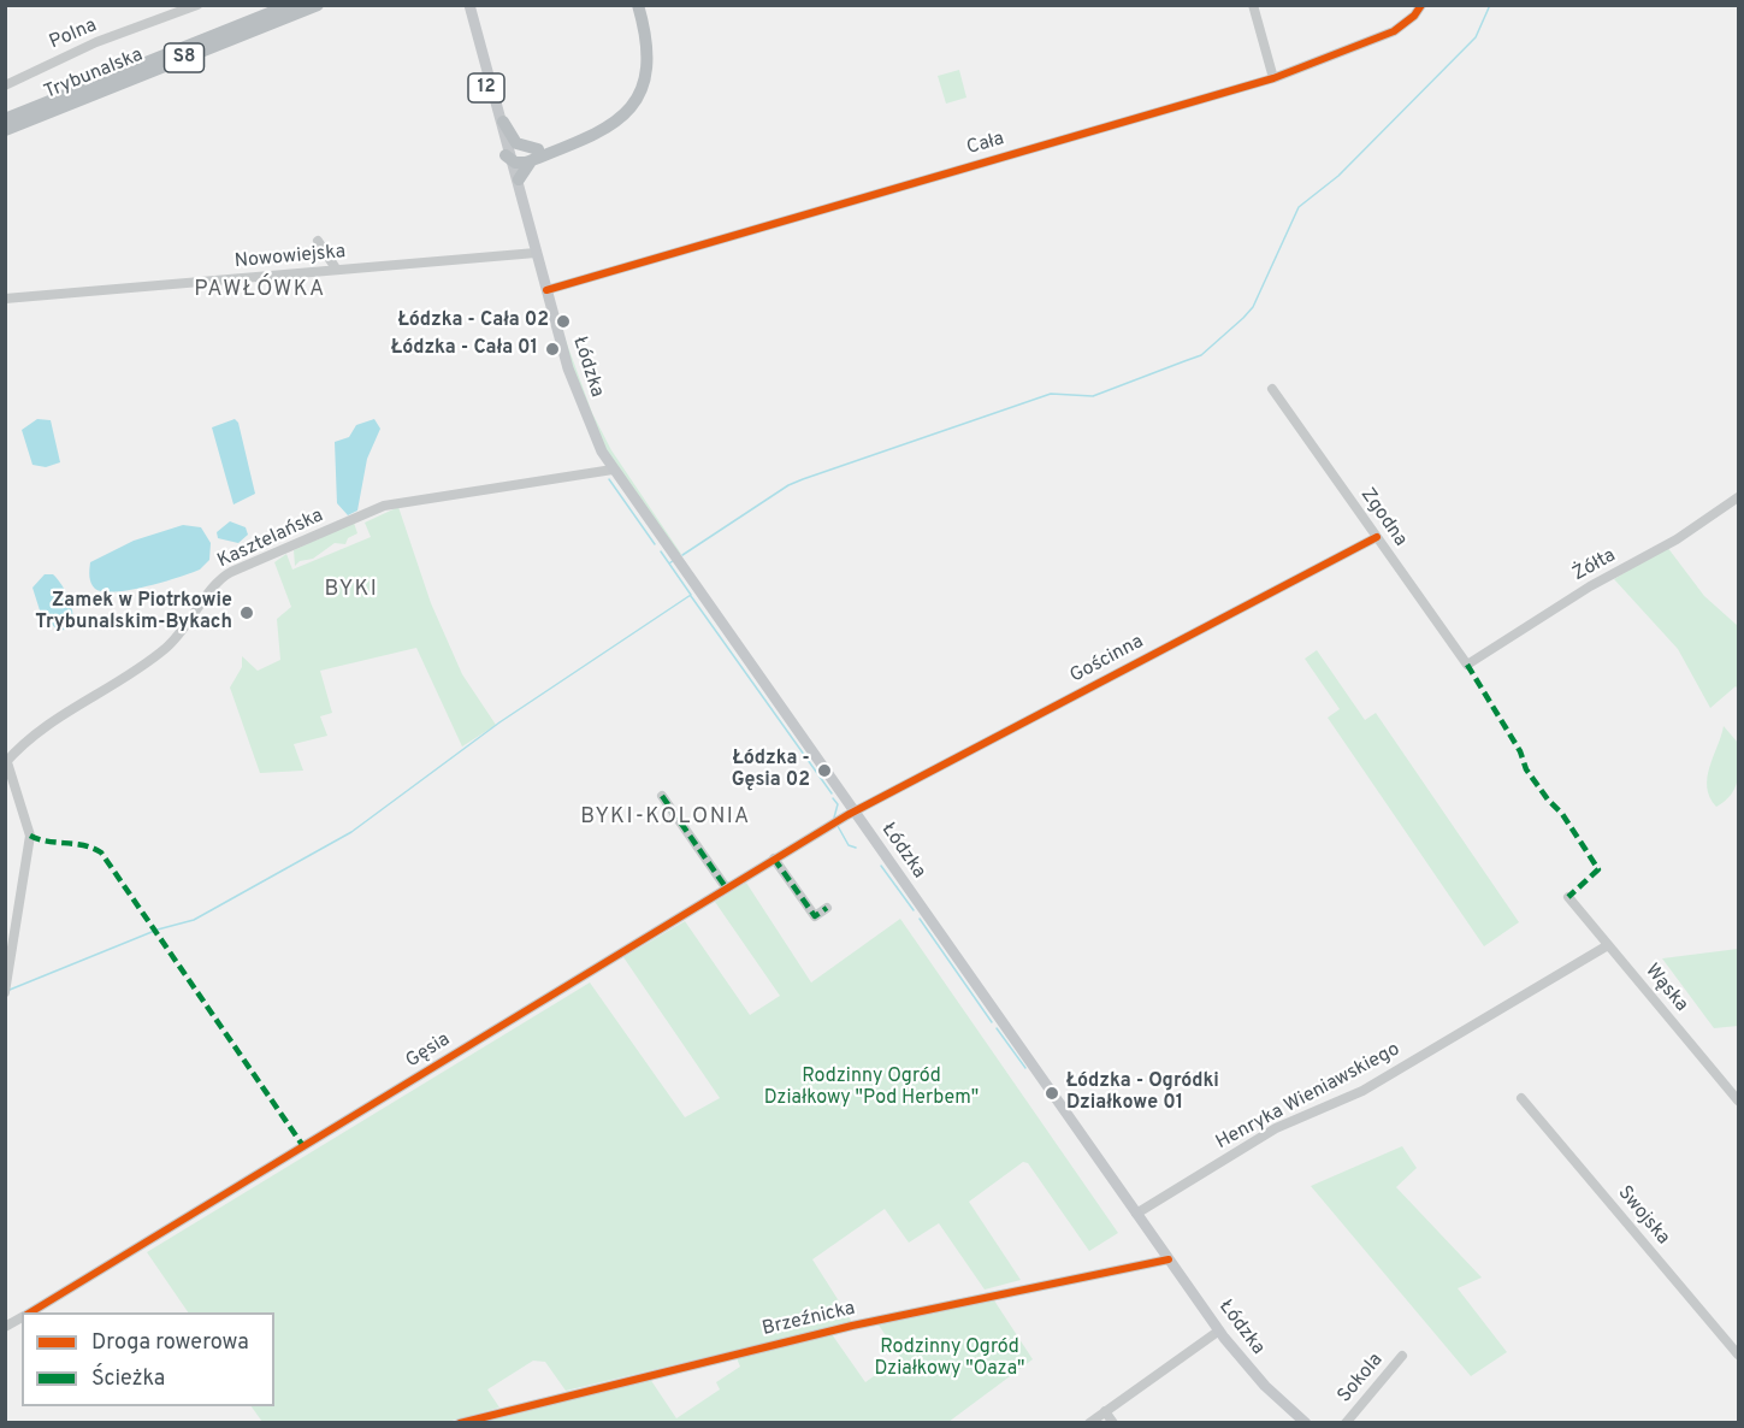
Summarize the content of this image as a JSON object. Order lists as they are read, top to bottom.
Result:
{
  "streets": {
    "highway": ["S8", "Trybunalska", "12"],
    "main road": ["Łódzka"],
    "street": [
      "Polna",
      "Cała",
      "Nowowiejska",
      "Zgodna",
      "Kasztelańska",
      "Żółta",
      "Gościnna",
      "Wąska",
      "Gęsia",
      "Henryka Wieniawskiego",
      "Swojska",
      "Brzeźnicka",
      "Sokola"
    ]
  },
  "crossings": [
    ["12", "Łódzka"],
    ["Cała", "Łódzka"],
    ["Nowowiejska", "Łódzka"],
    ["Łódzka", "Kasztelańska"],
    ["Łódzka", "Gościnna"],
    ["Łódzka", "Gęsia"],
    ["Łódzka", "Henryka Wieniawskiego"],
    ["Łódzka", "Brzeźnicka"],
    ["Zgodna", "Żółta"],
    ["Zgodna", "Gościnna"],
    ["Gościnna", "Gęsia"],
    ["Wąska", "Henryka Wieniawskiego"]
  ],
  "districts": ["PAWŁÓWKA", "BYKI", "BYKI-KOLONIA"],
  "parks": ["Rodzinny Ogród Działkowy \"Pod Herbem\"", "Rodzinny Ogród Działkowy \"Oaza\""],
  "places": [
    "Łódzka - Cała 02",
    "Łódzka - Cała 01",
    "Zamek w Piotrkowie Trybunalskim-Bykach",
    "Łódzka - Gęsia 02",
    "Łódzka - Ogródki Działkowe 01"
  ],
  "legend": ["Droga rowerowa", "Ścieżka"]
}
